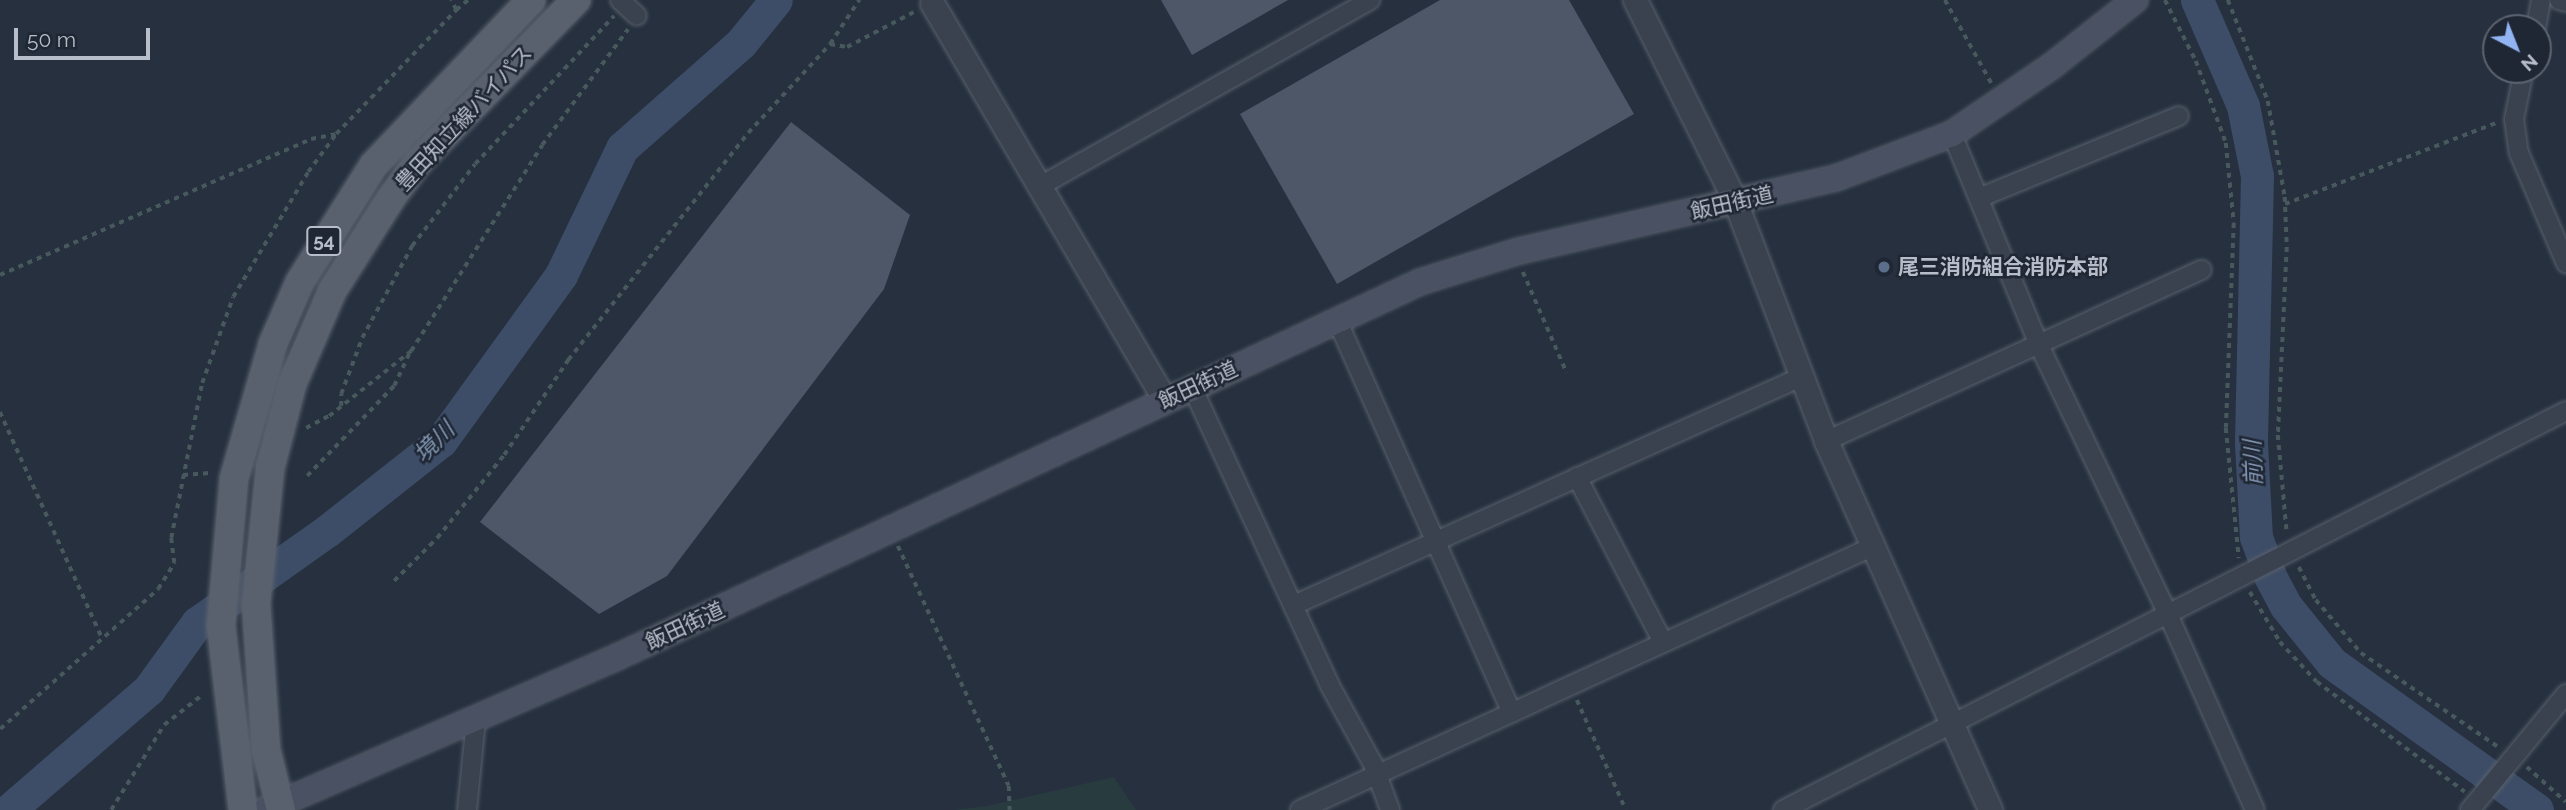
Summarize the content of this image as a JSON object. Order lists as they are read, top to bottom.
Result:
{
  "streets": {
    "main road": ["豊田知立線バイパス", "飯田街道", "54"]
  },
  "crossings": [
    ["豊田知立線バイパス", "飯田街道"]
  ],
  "water": ["境川", "前川"],
  "places": ["尾三消防組合消防本部"],
  "scale_bar": "50 m",
  "north": "bottom right"
}
